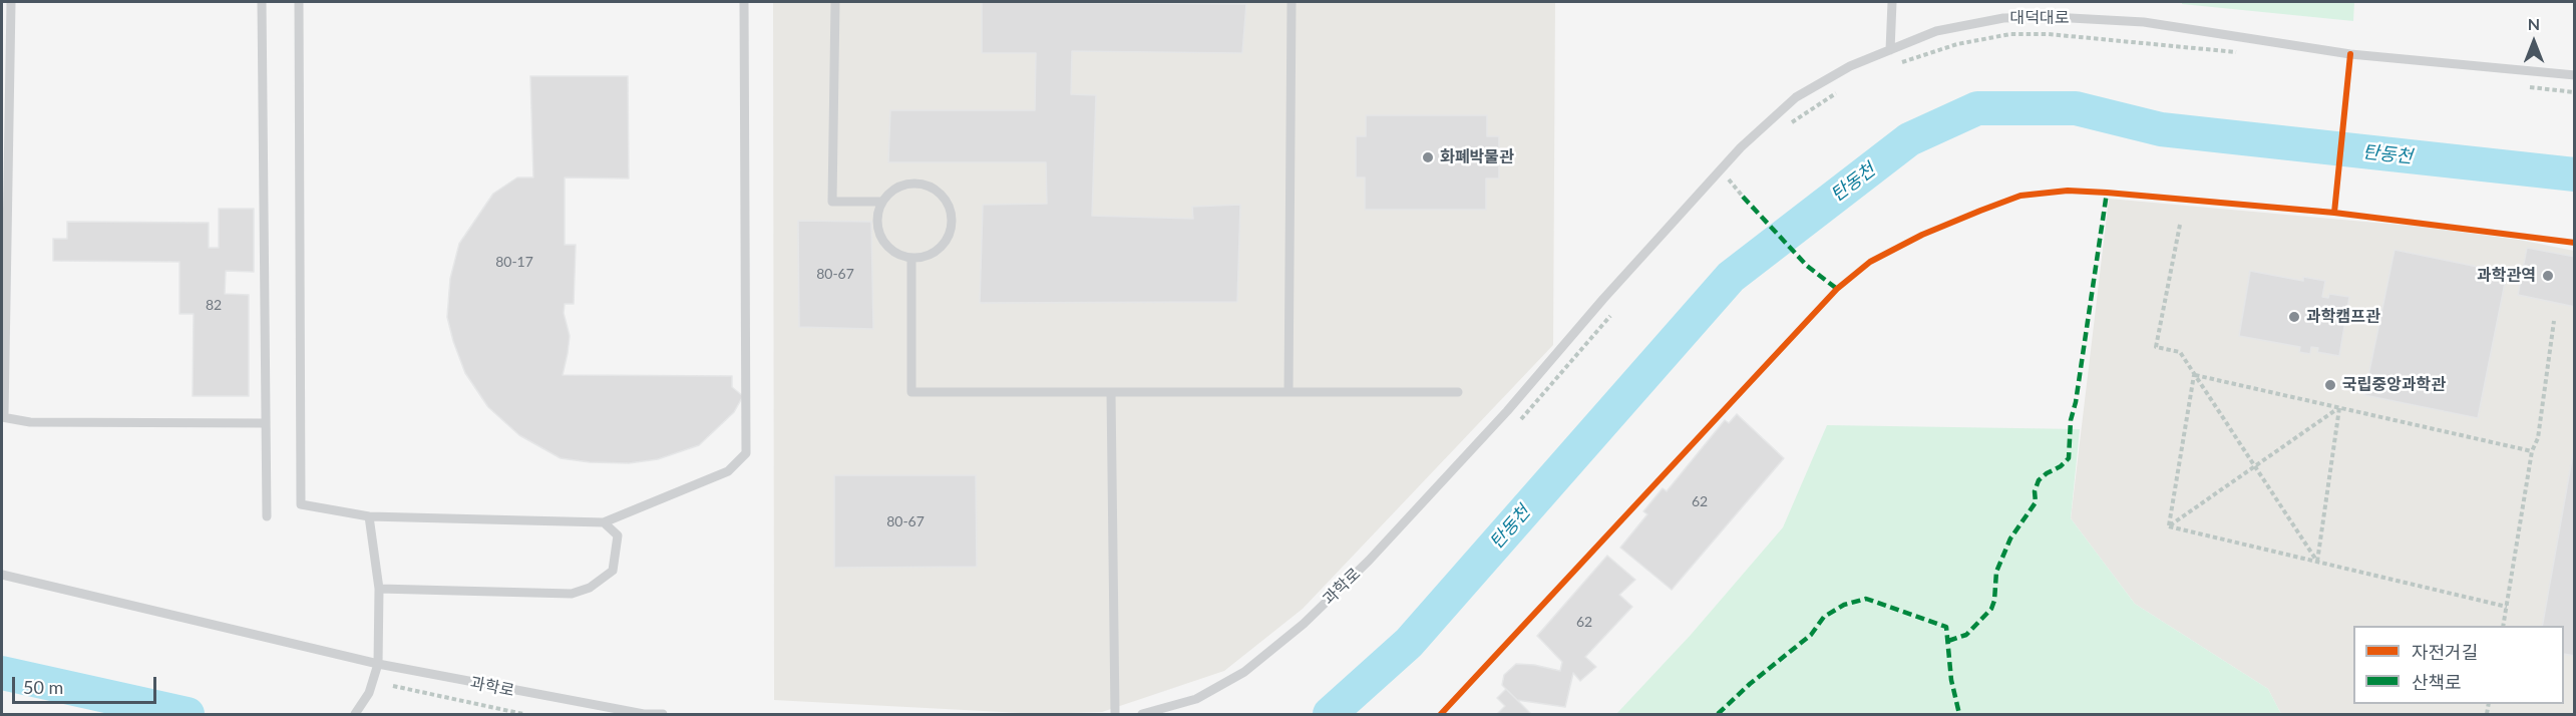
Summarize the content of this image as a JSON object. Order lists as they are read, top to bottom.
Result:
{
  "streets": {
    "lane": ["대덕대로", "과학로"]
  },
  "crossings": [
    ["대덕대로", "과학로"]
  ],
  "water": ["탄동천"],
  "places": [
    "화폐박물관",
    "과학관역",
    "과학캠프관",
    "국립중앙과학관"
  ],
  "house_numbers": [
    "80-17",
    "80-67",
    "82",
    "62",
    "80-67",
    "62"
  ],
  "legend": ["자전거길", "산책로"],
  "scale_bar": "50 m",
  "north": "top"
}
